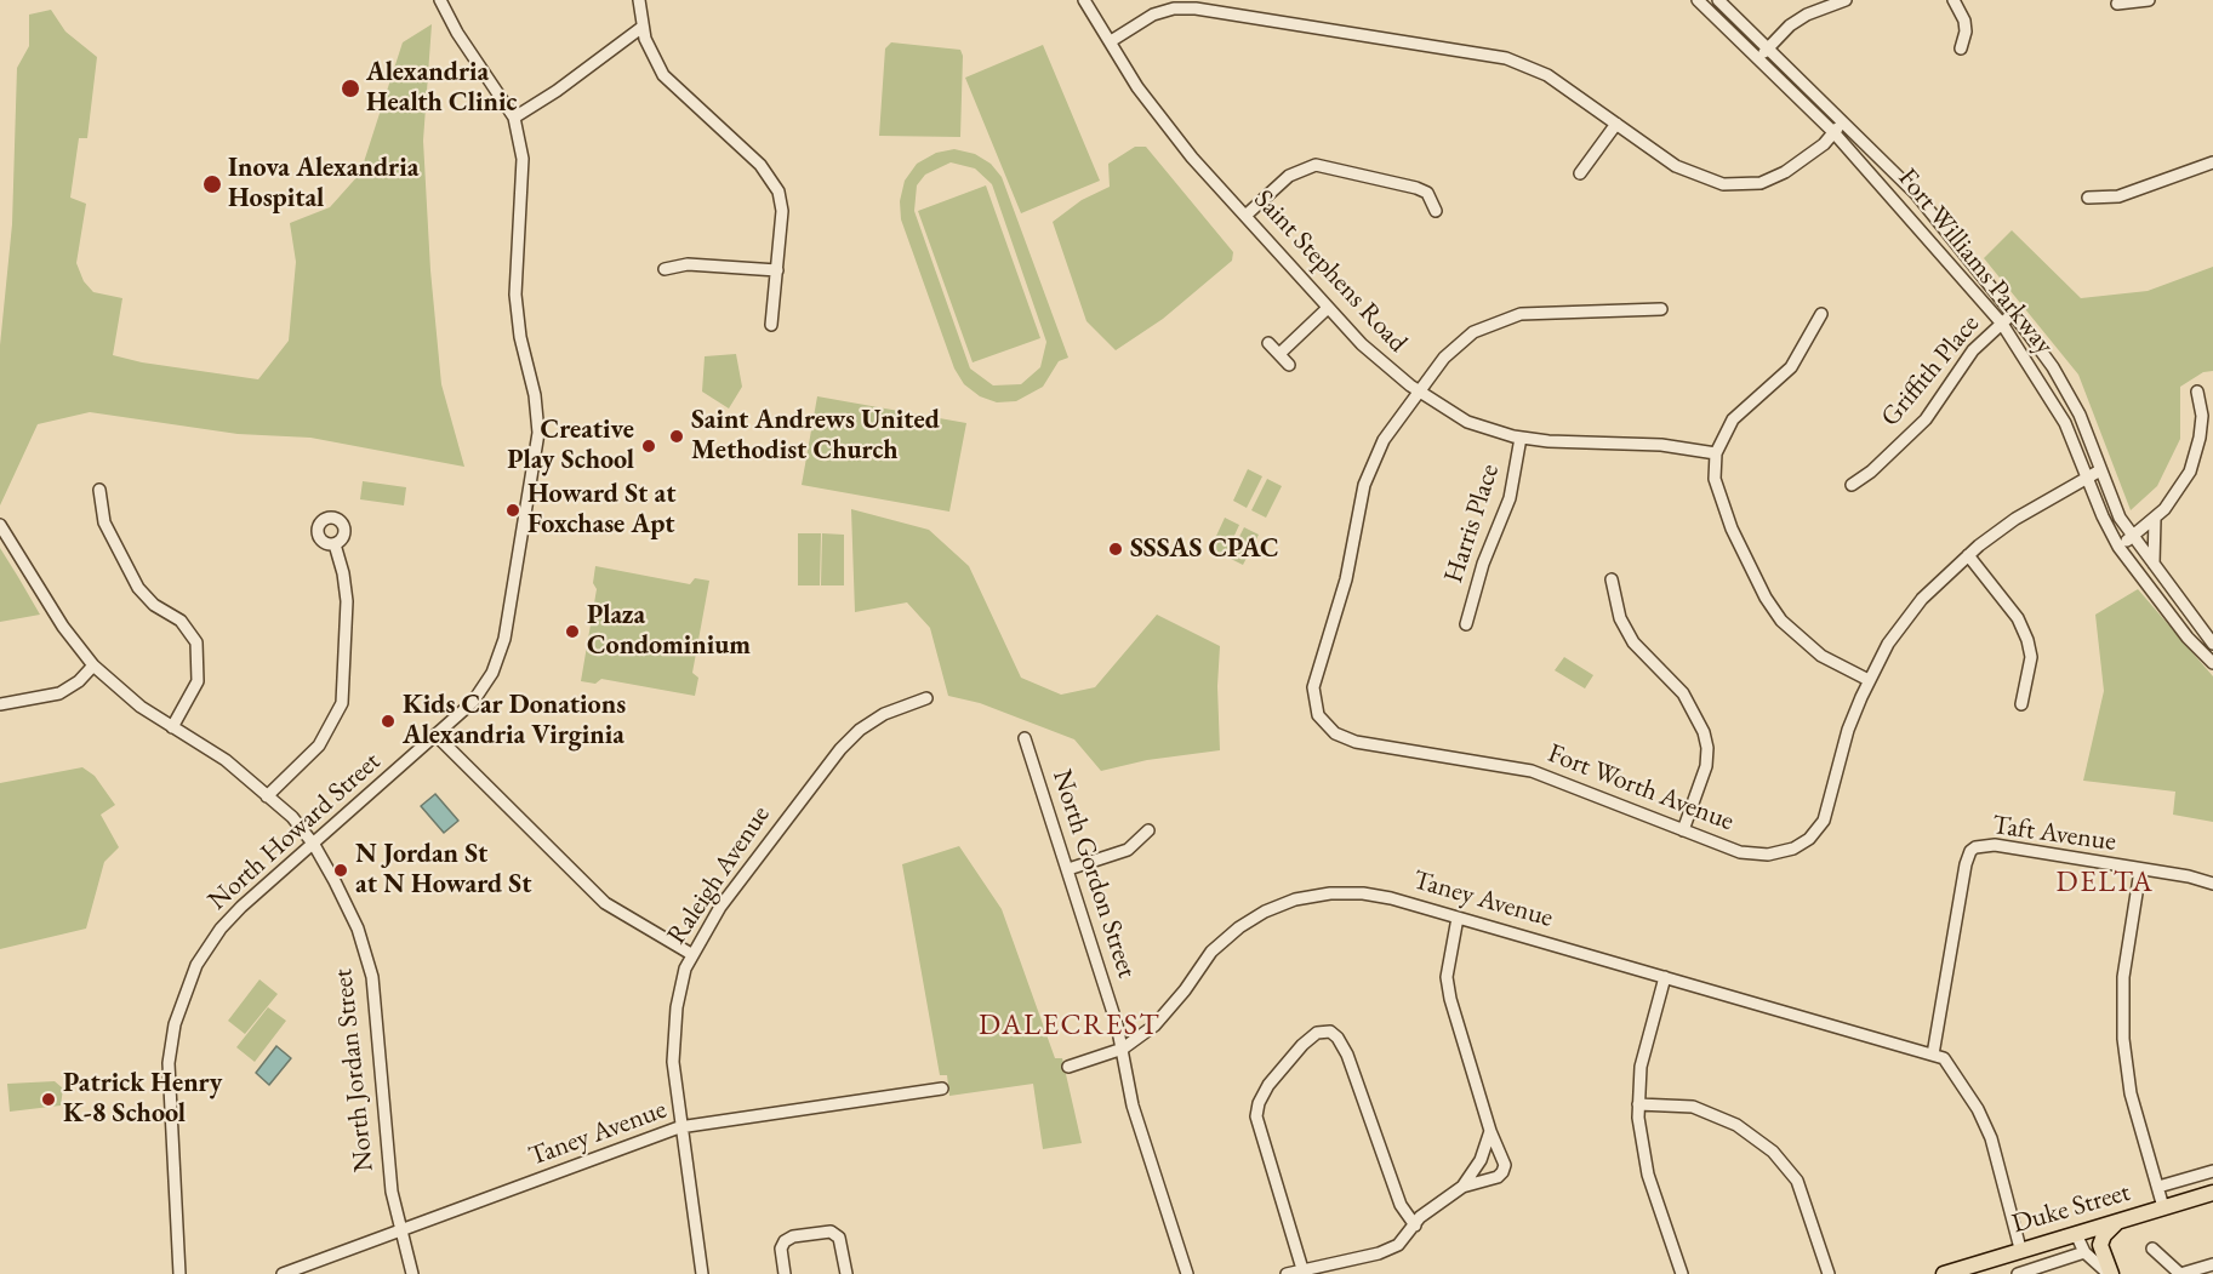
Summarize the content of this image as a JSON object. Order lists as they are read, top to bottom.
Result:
{
  "streets": {
    "main road": ["Duke Street"],
    "street": [
      "Fort Williams Parkway",
      "Saint Stephens Road",
      "Griffith Place",
      "Harris Place",
      "Fort Worth Avenue",
      "North Howard Street",
      "Taft Avenue",
      "North Gordon Street",
      "Raleigh Avenue",
      "Taney Avenue",
      "North Jordan Street"
    ]
  },
  "crossings": [
    ["Fort Williams Parkway", "Griffith Place"],
    ["Fort Williams Parkway", "Fort Worth Avenue"],
    ["Saint Stephens Road", "Harris Place"],
    ["Saint Stephens Road", "Fort Worth Avenue"],
    ["North Howard Street", "North Jordan Street"],
    ["Taft Avenue", "Taney Avenue"],
    ["North Gordon Street", "Taney Avenue"],
    ["Raleigh Avenue", "Taney Avenue"],
    ["Taney Avenue", "North Jordan Street"]
  ],
  "districts": ["DELTA", "DALECREST"],
  "places": [
    "Alexandria Health Clinic",
    "Inova Alexandria Hospital",
    "Saint Andrews United Methodist Church",
    "Creative Play School",
    "Howard St at Foxchase Apt",
    "SSSAS CPAC",
    "Plaza Condominium",
    "Kids Car Donations Alexandria Virginia",
    "N Jordan St at N Howard St",
    "Patrick Henry K-8 School"
  ]
}
